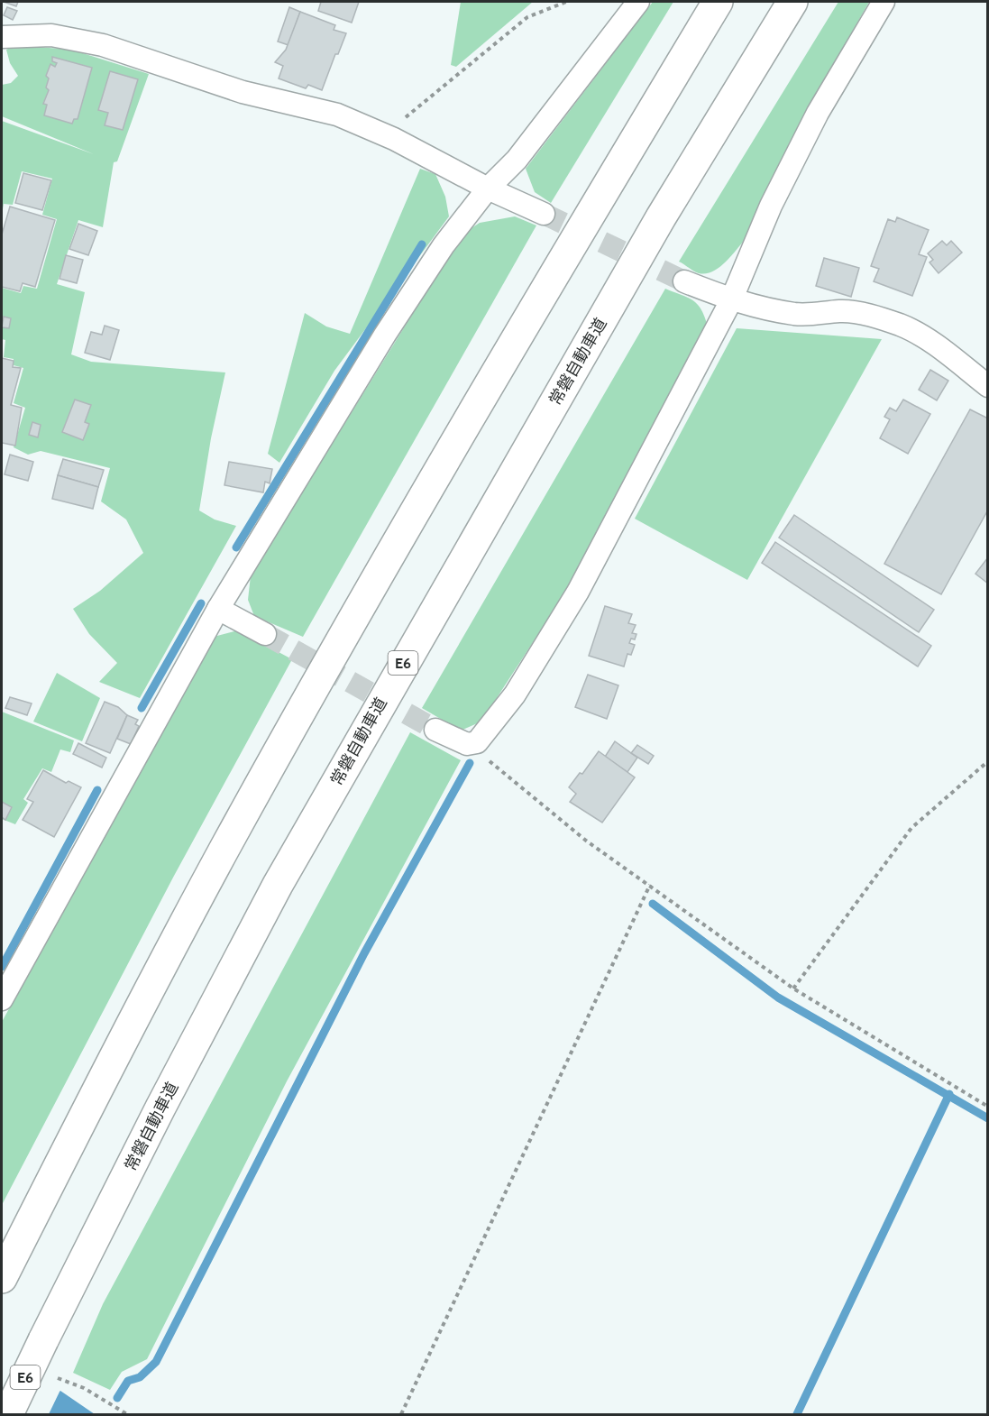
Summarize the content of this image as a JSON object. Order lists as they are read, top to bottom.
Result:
{
  "streets": {
    "highway": ["常磐自動車道", "E6"]
  }
}
